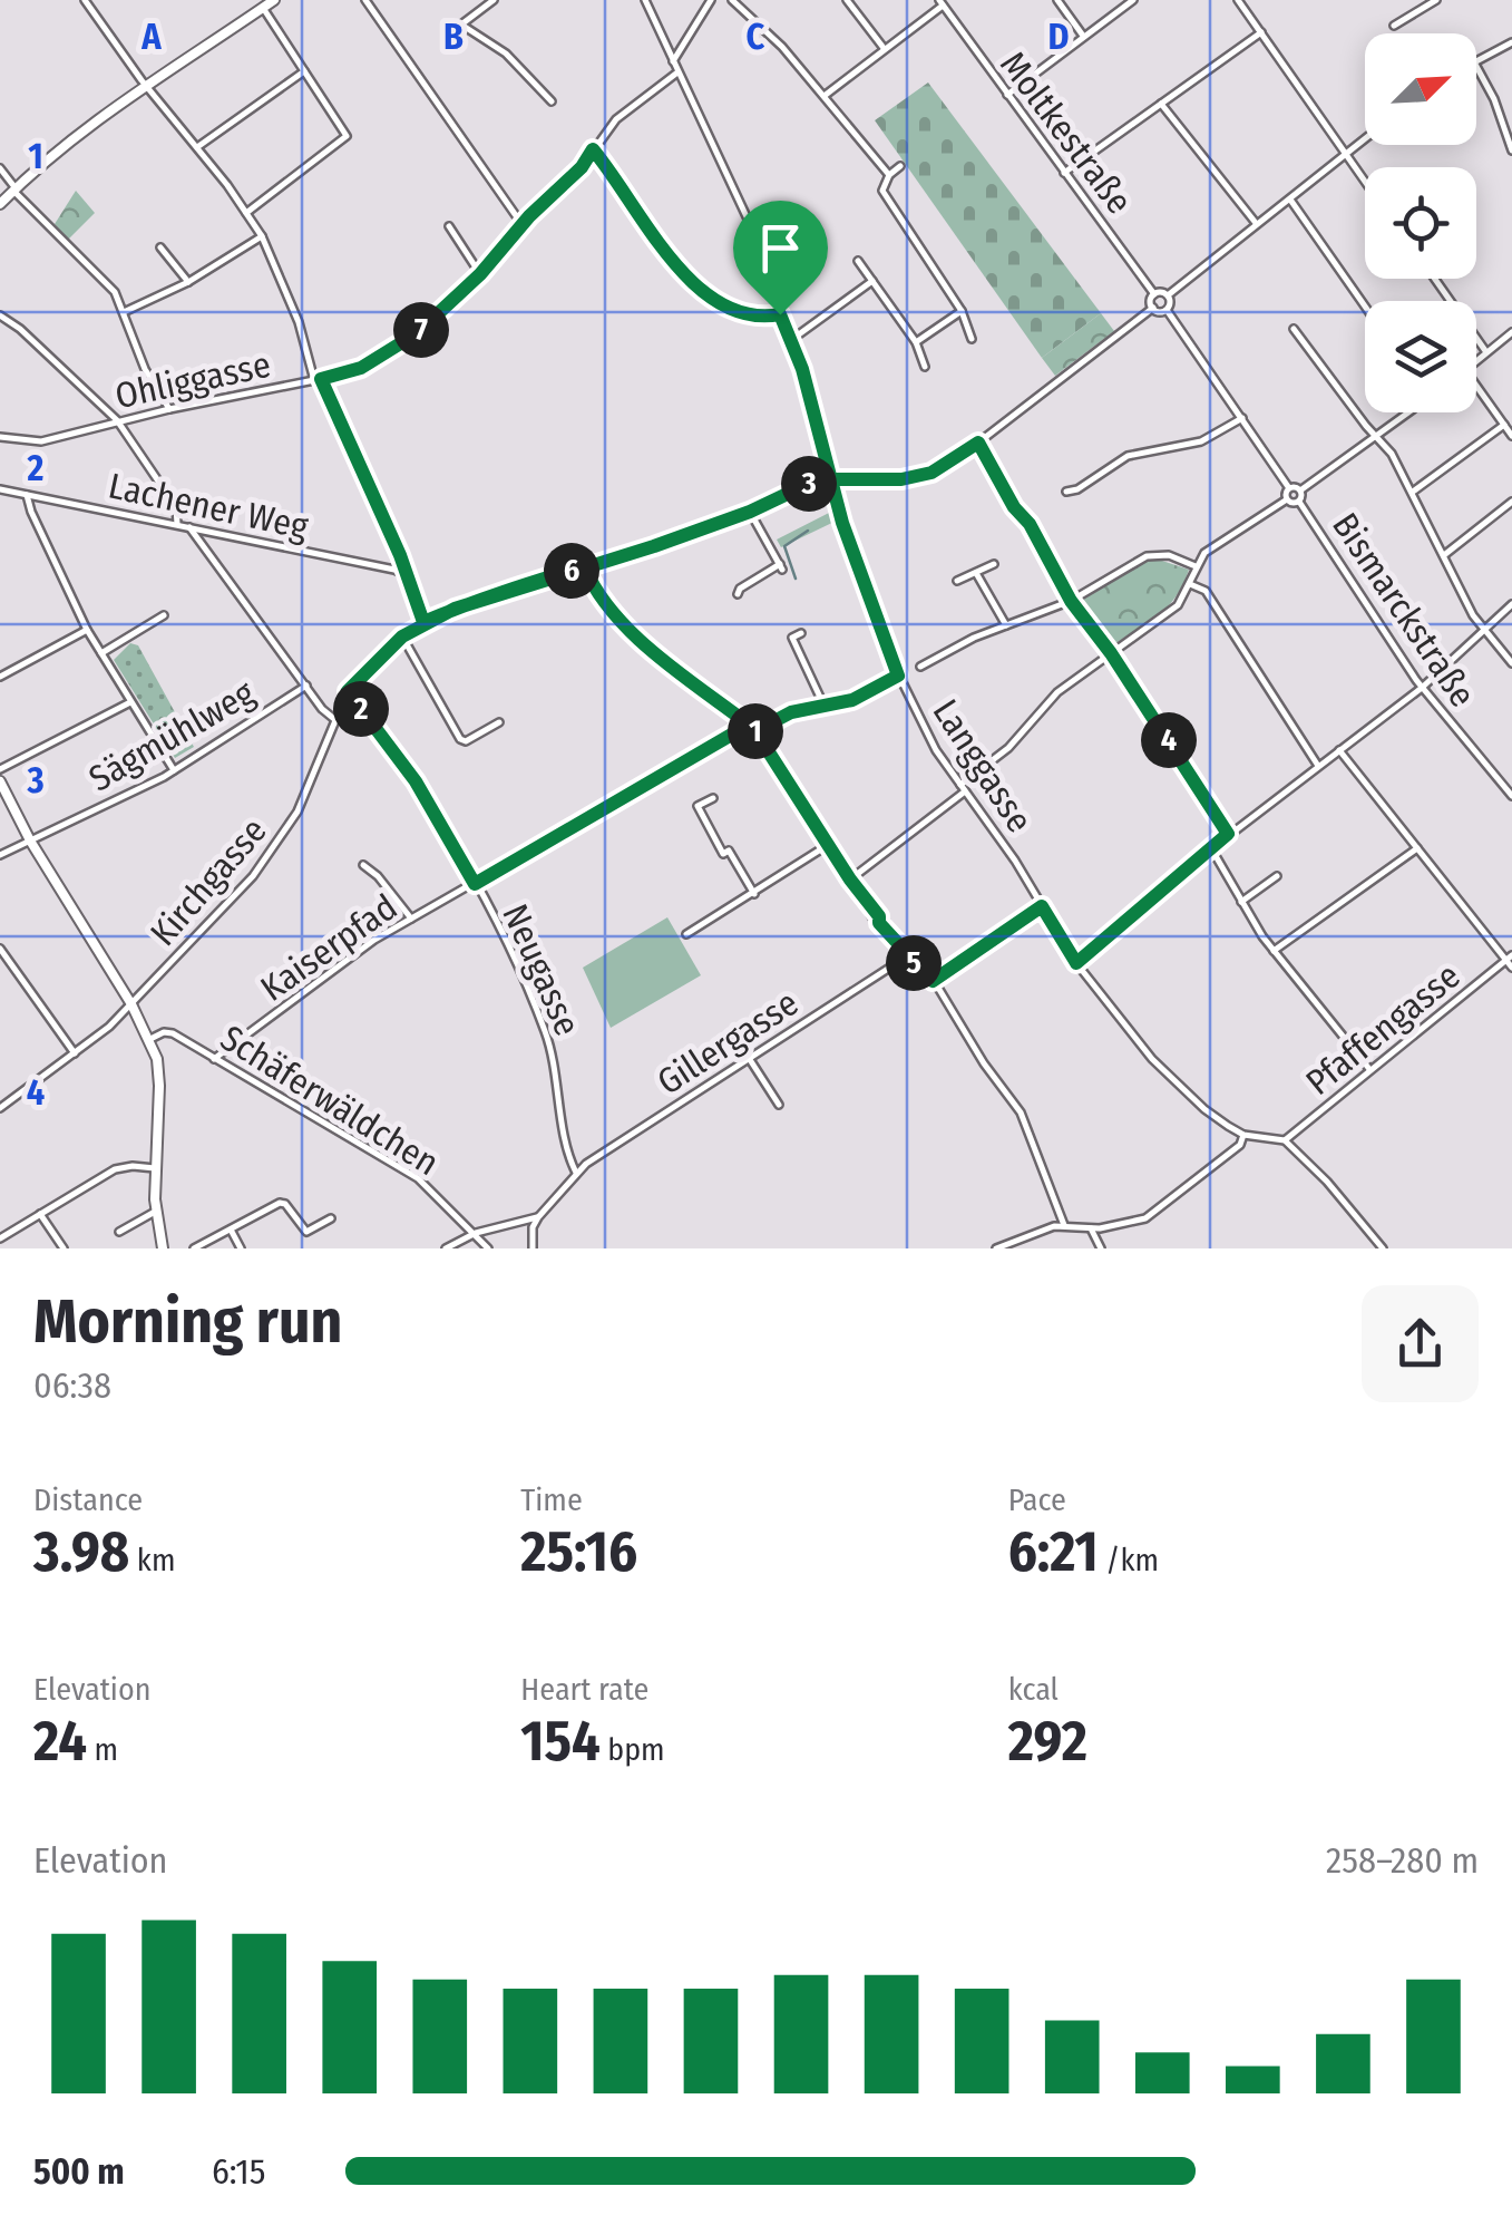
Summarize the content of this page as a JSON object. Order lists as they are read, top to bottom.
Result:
{
  "streets": {
    "street": [
      "Moltkestraße",
      "Ohliggasse",
      "Lachener Weg",
      "Bismarckstraße",
      "Sägmühlweg",
      "Langgasse",
      "Kirchgasse",
      "Kaiserpfad",
      "Neugasse",
      "Pfaffengasse",
      "Gillergasse",
      "Schäferwäldchen"
    ]
  },
  "crossings": [
    ["Ohliggasse", "Langgasse"],
    ["Langgasse", "Kirchgasse"],
    ["Langgasse", "Pfaffengasse"],
    ["Kirchgasse", "Neugasse"],
    ["Kaiserpfad", "Neugasse"],
    ["Kaiserpfad", "Schäferwäldchen"],
    ["Neugasse", "Gillergasse"]
  ],
  "north": "top right",
  "page": {
    "pins": [
      "7",
      "3",
      "6",
      "2",
      "1",
      "4",
      "5"
    ],
    "heading": ["Morning run", "06:38"],
    "stats": [
      ["Distance", "3.98 km"],
      ["Time", "25:16"],
      ["Pace", "6:21 /km"],
      ["Elevation", "24 m"],
      ["Heart rate", "154 bpm"],
      ["kcal", "292"]
    ],
    "chart": ["Elevation", "258–280 m"],
    "list": [
      {
        "name": "500 m",
        "note": "6:15"
      }
    ]
  },
  "grid": {
    "columns": [
      "A",
      "B",
      "C",
      "D"
    ],
    "rows": [
      "1",
      "2",
      "3",
      "4"
    ]
  }
}
